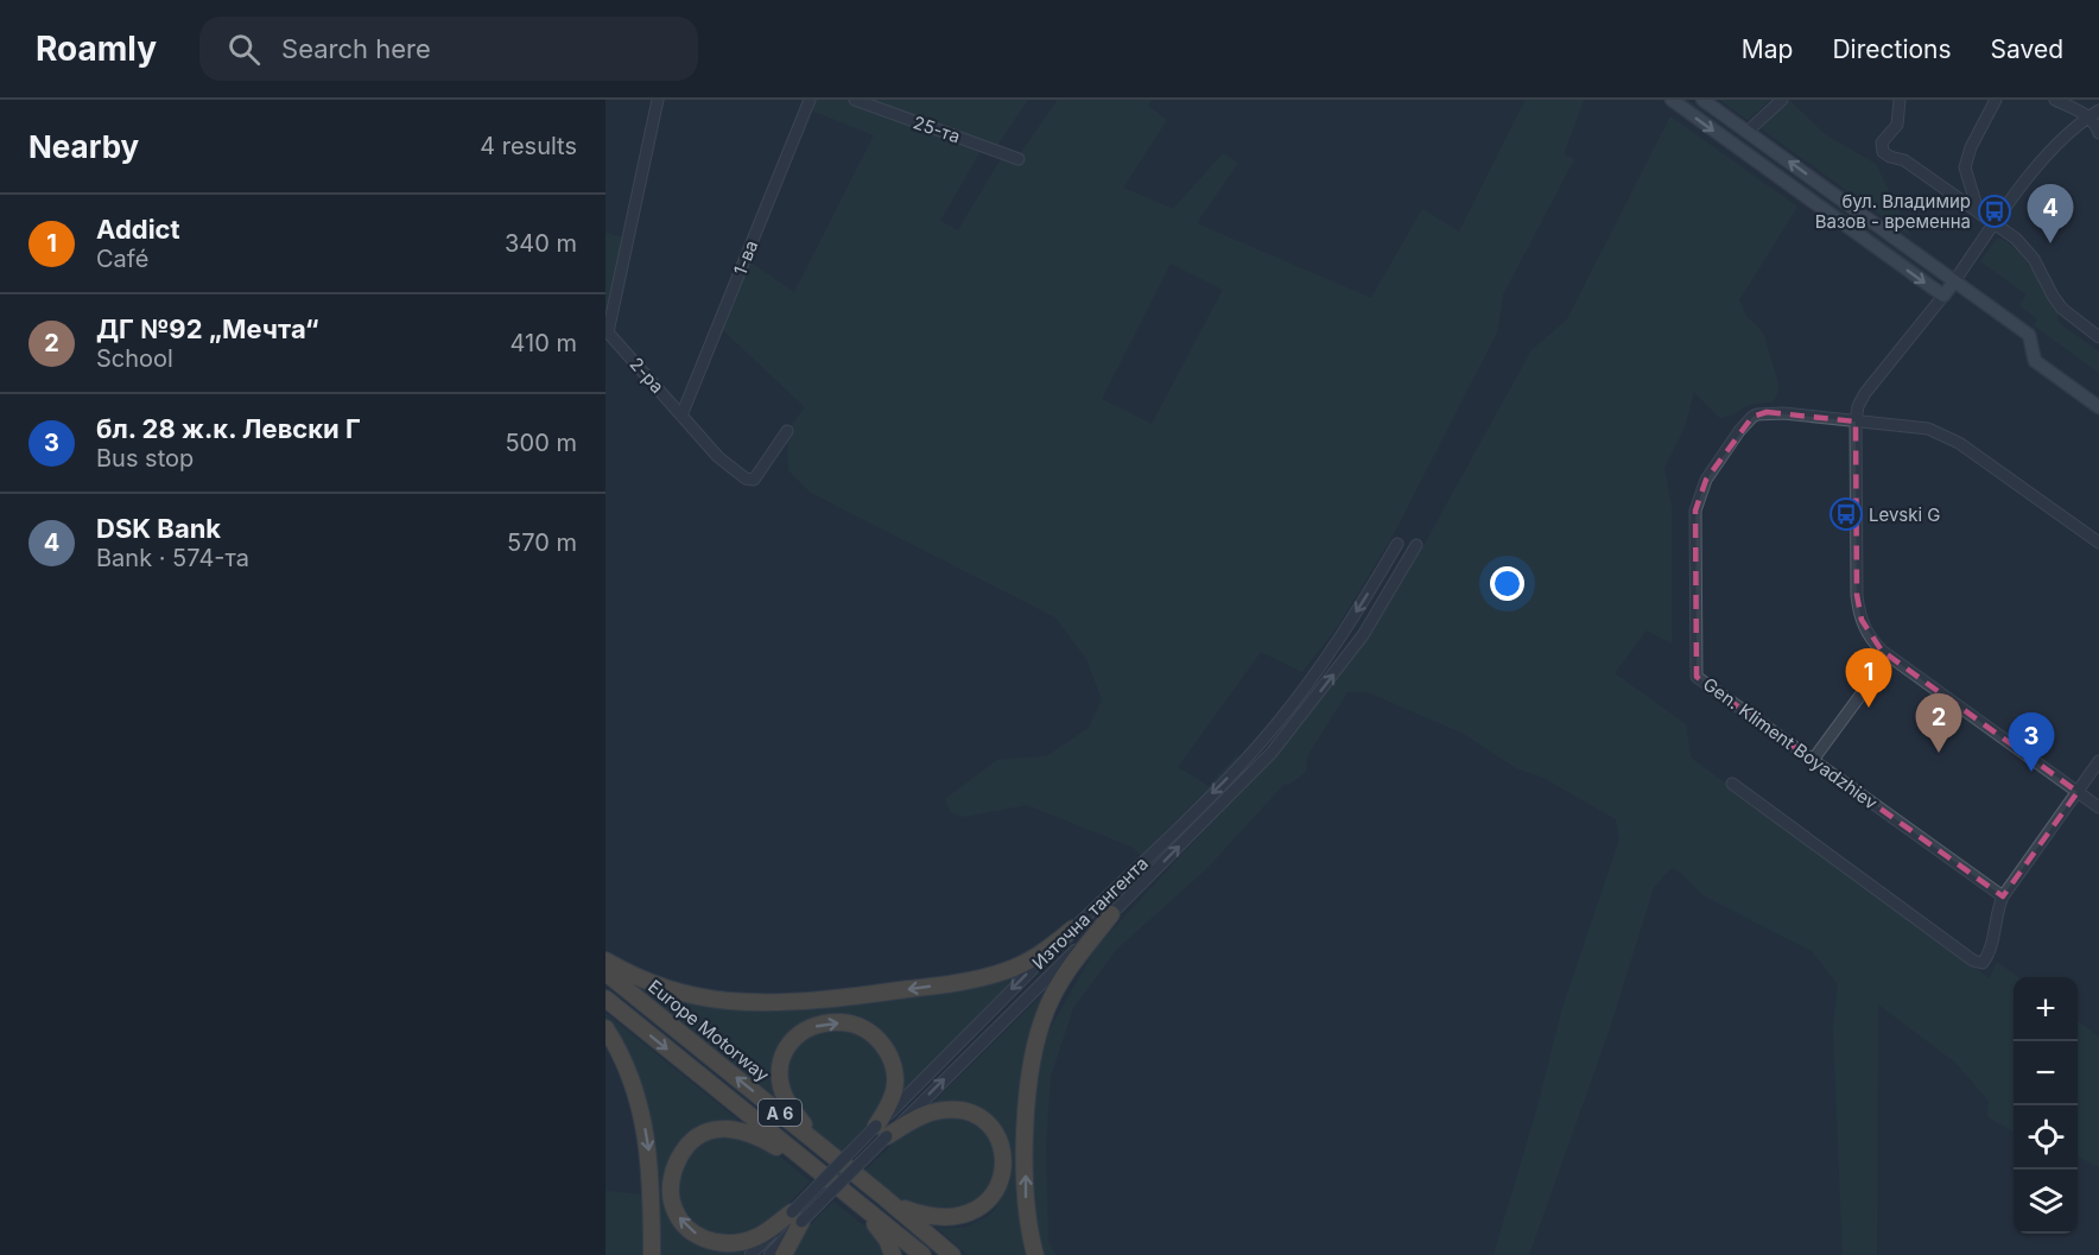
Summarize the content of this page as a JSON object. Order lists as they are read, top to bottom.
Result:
{
  "streets": {
    "highway": ["Europe Motorway", "A 6"],
    "street": [
      "25-та",
      "1-ва",
      "2-ра",
      "Gen. Kliment Boyadzhiev",
      "Източна тангента"
    ]
  },
  "crossings": [
    ["1-ва", "2-ра"]
  ],
  "places": {
    "bus stop": ["бул. Владимир Вазов - временна", "Levski G"]
  },
  "page": {
    "header": "Roamly",
    "search": "Search here",
    "nav": ["Map", "Directions", "Saved"],
    "heading": ["Nearby", "4 results"],
    "pins": [
      "4",
      "1",
      "2",
      "3"
    ],
    "list": [
      {
        "mark": "1",
        "name": "Addict",
        "note": "Café",
        "value": "340 m"
      },
      {
        "mark": "2",
        "name": "ДГ №92 „Мечта“",
        "note": "School",
        "value": "410 m"
      },
      {
        "mark": "3",
        "name": "бл. 28 ж.к. Левски Г",
        "note": "Bus stop",
        "value": "500 m"
      },
      {
        "mark": "4",
        "name": "DSK Bank",
        "note": "Bank · 574-та",
        "value": "570 m"
      }
    ],
    "map_buttons": ["+", "−"]
  }
}
